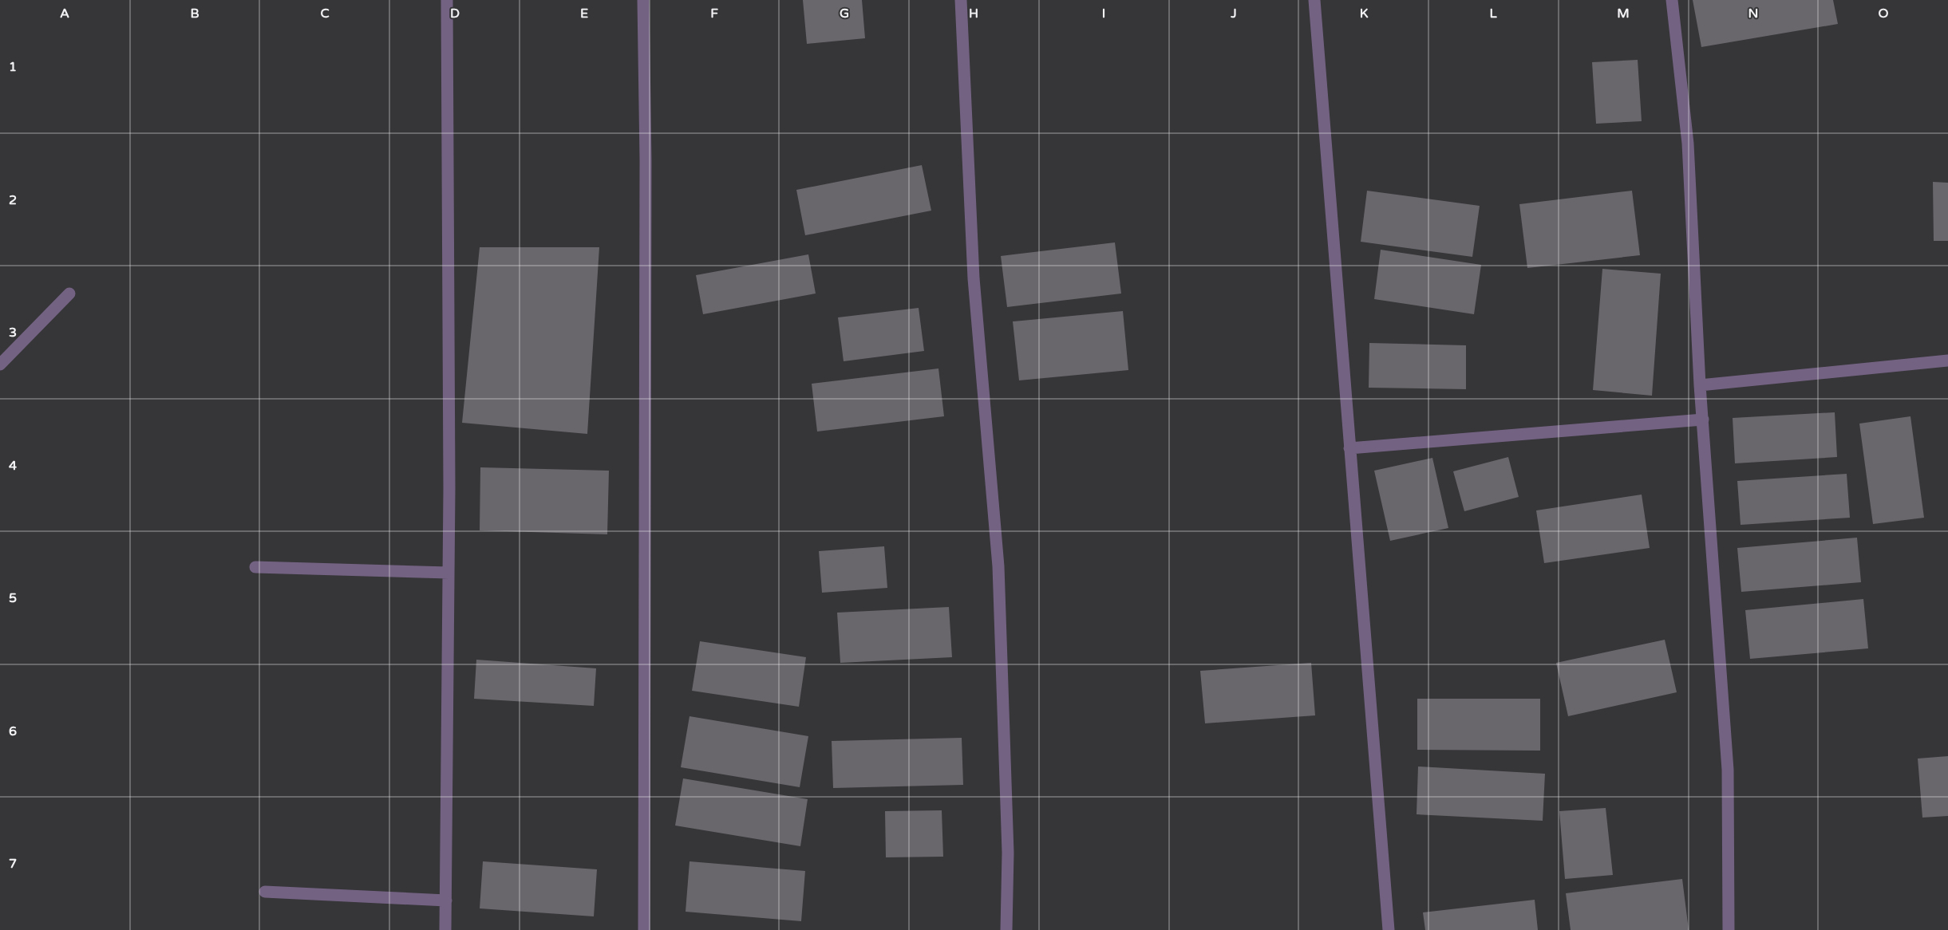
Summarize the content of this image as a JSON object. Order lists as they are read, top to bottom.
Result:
{
  "grid": {
    "columns": [
      "A",
      "B",
      "C",
      "D",
      "E",
      "F",
      "G",
      "H",
      "I",
      "J",
      "K",
      "L",
      "M",
      "N",
      "O"
    ],
    "rows": [
      "1",
      "2",
      "3",
      "4",
      "5",
      "6",
      "7"
    ]
  }
}
